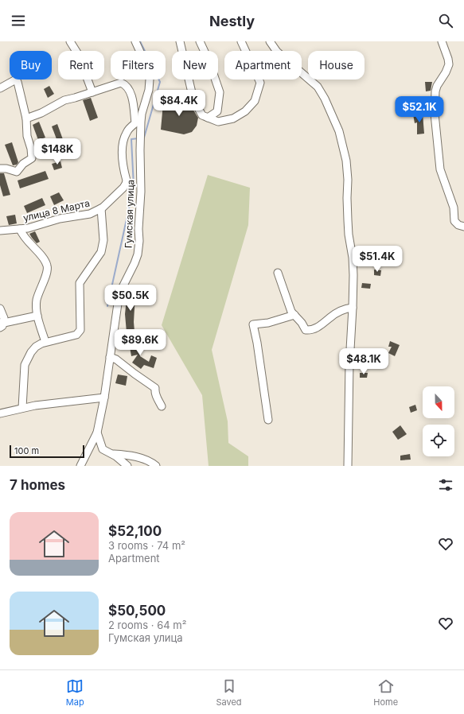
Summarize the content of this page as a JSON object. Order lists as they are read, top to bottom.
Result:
{
  "streets": {
    "street": ["улица 8 Марта", "Гумская улица"]
  },
  "scale_bar": "100 m",
  "north": "bottom",
  "page": {
    "header": "Nestly",
    "chip": [
      "Buy",
      "Rent",
      "Filters",
      "New",
      "Apartment",
      "House"
    ],
    "price": [
      "$84.4K",
      "$52.1K",
      "$148K",
      "$51.4K",
      "$50.5K",
      "$89.6K",
      "$48.1K"
    ],
    "scale": "100 m",
    "heading": "7 homes",
    "list": [
      {
        "name": "$52,100",
        "note": "3 rooms · 74 m² · Apartment"
      },
      {
        "name": "$50,500",
        "note": "2 rooms · 64 m² · Гумская улица"
      }
    ],
    "tabs": ["Map", "Saved", "Home"]
  }
}
